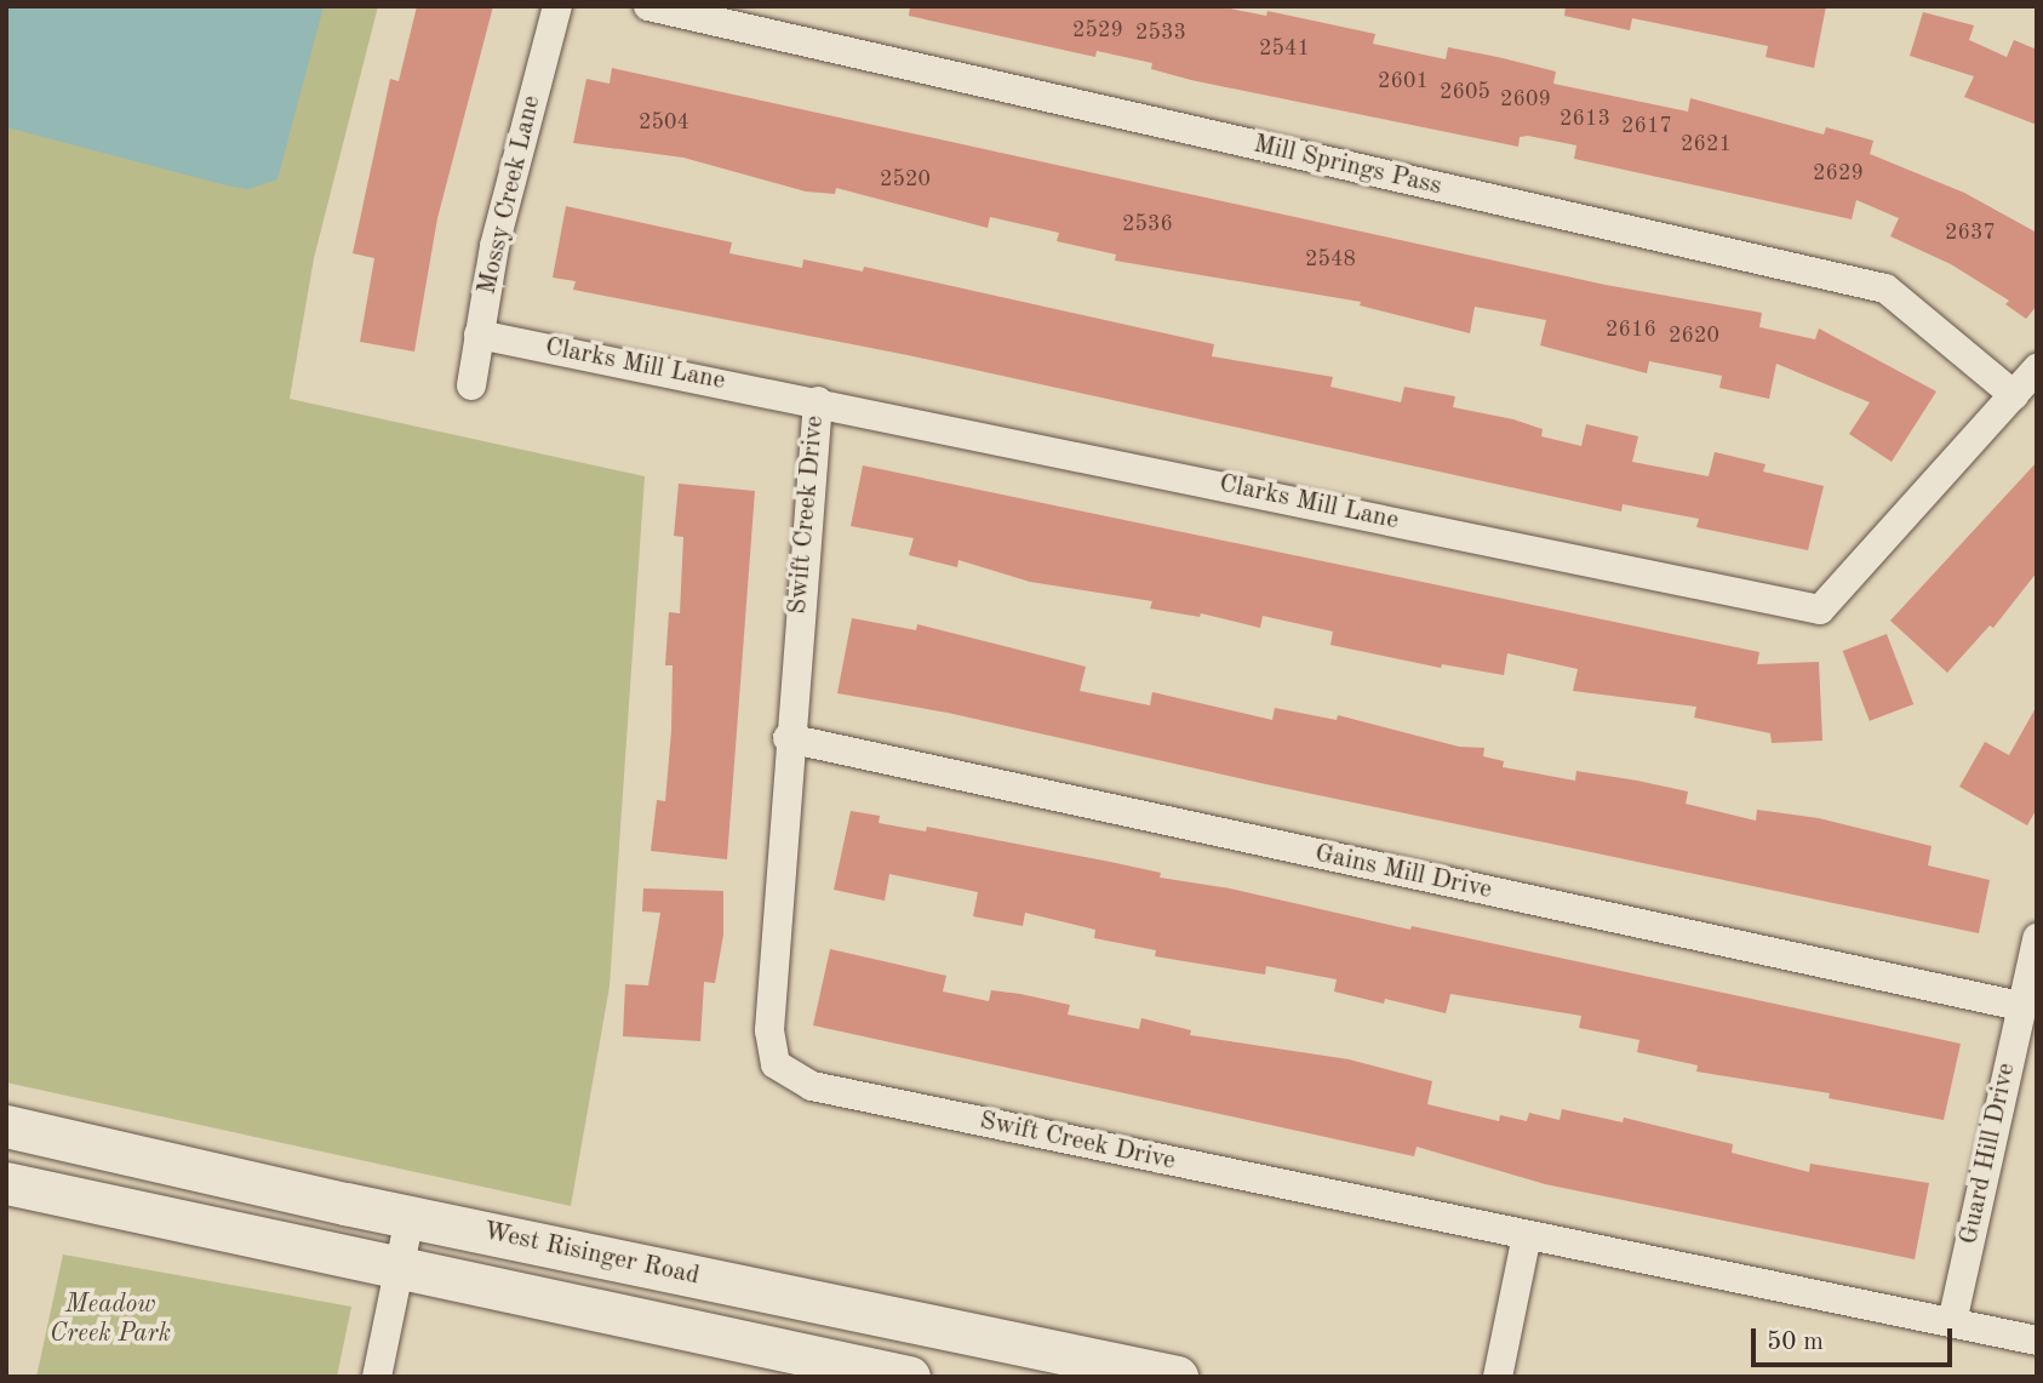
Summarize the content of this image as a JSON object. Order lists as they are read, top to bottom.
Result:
{
  "streets": {
    "main road": ["West Risinger Road"],
    "street": [
      "Mill Springs Pass",
      "Mossy Creek Lane",
      "Clarks Mill Lane",
      "Swift Creek Drive",
      "Gains Mill Drive",
      "Guard Hill Drive"
    ]
  },
  "crossings": [
    ["Mill Springs Pass", "Clarks Mill Lane"],
    ["Mossy Creek Lane", "Clarks Mill Lane"],
    ["Clarks Mill Lane", "Swift Creek Drive"],
    ["Swift Creek Drive", "Gains Mill Drive"],
    ["Swift Creek Drive", "Guard Hill Drive"],
    ["Gains Mill Drive", "Guard Hill Drive"]
  ],
  "parks": ["Meadow Creek Park"],
  "house_numbers": [
    "2529",
    "2533",
    "2541",
    "2601",
    "2605",
    "2609",
    "2613",
    "2504",
    "2617",
    "2621",
    "2629",
    "2520",
    "2536",
    "2637",
    "2548",
    "2616",
    "2620"
  ],
  "scale_bar": "50 m"
}
